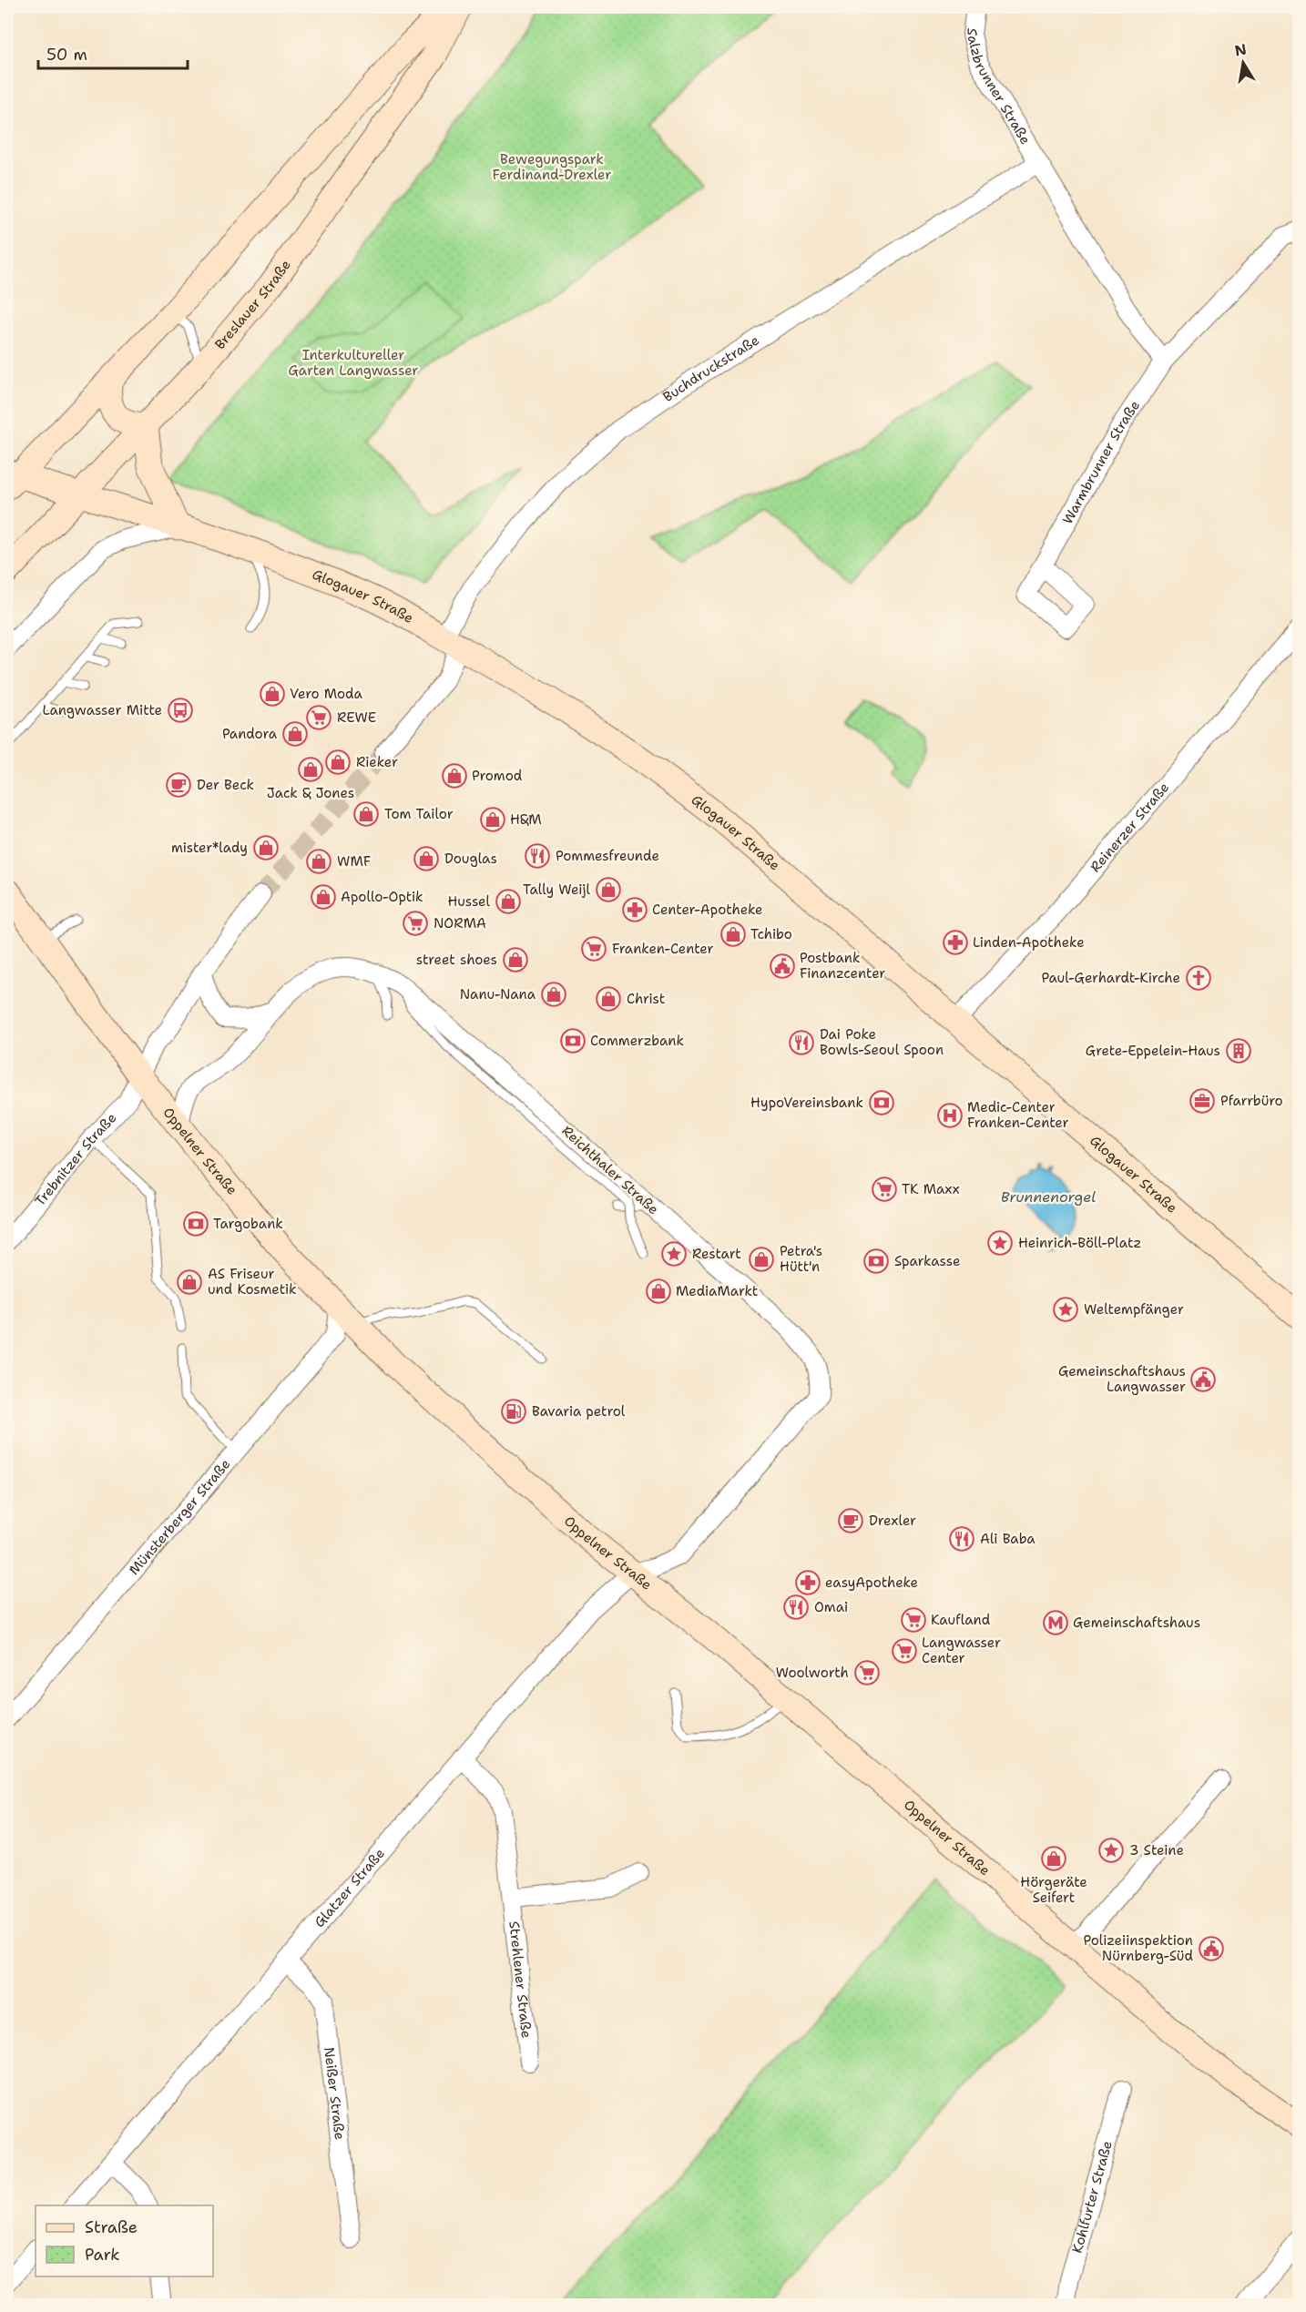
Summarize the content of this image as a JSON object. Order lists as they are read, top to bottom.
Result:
{
  "streets": {
    "street": [
      "Salzbrunner Straße",
      "Breslauer Straße",
      "Buchdruckstraße",
      "Warmbrunner Straße",
      "Glogauer Straße",
      "Reinerzer Straße",
      "Oppelner Straße",
      "Trebnitzer Straße",
      "Reichthaler Straße",
      "Münsterberger Straße",
      "Glatzer Straße",
      "Strehlener Straße",
      "Neißer Straße",
      "Kohlfurter Straße"
    ]
  },
  "crossings": [
    ["Salzbrunner Straße", "Buchdruckstraße"],
    ["Breslauer Straße", "Glogauer Straße"],
    ["Buchdruckstraße", "Glogauer Straße"],
    ["Glogauer Straße", "Reinerzer Straße"],
    ["Oppelner Straße", "Trebnitzer Straße"],
    ["Oppelner Straße", "Reichthaler Straße"],
    ["Oppelner Straße", "Münsterberger Straße"],
    ["Oppelner Straße", "Glatzer Straße"],
    ["Reichthaler Straße", "Glatzer Straße"],
    ["Glatzer Straße", "Strehlener Straße"],
    ["Glatzer Straße", "Neißer Straße"]
  ],
  "water": ["Brunnenorgel"],
  "parks": ["Bewegungspark Ferdinand-Drexler", "Interkultureller Garten Langwasser"],
  "places": {
    "shop": [
      "Vero Moda",
      "Pandora",
      "Rieker",
      "Jack & Jones",
      "Promod",
      "Tom Tailor",
      "H&M",
      "mister*lady",
      "Douglas",
      "WMF",
      "Tally Weijl",
      "Apollo-Optik",
      "Hussel",
      "Tchibo",
      "street shoes",
      "Nanu-Nana",
      "Christ",
      "Petra's Hütt'n",
      "AS Friseur und Kosmetik",
      "MediaMarkt",
      "Hörgeräte Seifert"
    ],
    "bus stop": ["Langwasser Mitte"],
    "supermarket": [
      "REWE",
      "NORMA",
      "Franken-Center",
      "TK Maxx",
      "Kaufland",
      "Langwasser Center",
      "Woolworth"
    ],
    "cafe": ["Der Beck", "Drexler"],
    "restaurant": [
      "Pommesfreunde",
      "Dai Poke Bowls-Seoul Spoon",
      "Ali Baba",
      "Omai"
    ],
    "pharmacy": ["Center-Apotheke", "Linden-Apotheke", "easyApotheke"],
    "public building": ["Postbank Finanzcenter", "Gemeinschaftshaus Langwasser", "Polizeiinspektion Nürnberg-Süd"],
    "church": ["Paul-Gerhardt-Kirche"],
    "bank": [
      "Commerzbank",
      "HypoVereinsbank",
      "Targobank",
      "Sparkasse"
    ],
    "building": ["Grete-Eppelein-Haus"],
    "office": ["Pfarrbüro"],
    "hospital": ["Medic-Center Franken-Center"],
    "place": [
      "Heinrich-Böll-Platz",
      "Restart",
      "Weltempfänger",
      "3 Steine"
    ],
    "fuel station": ["Bavaria petrol"],
    "metro station": ["Gemeinschaftshaus"]
  },
  "legend": ["Straße", "Park"],
  "scale_bar": "50 m",
  "north": "top"
}
